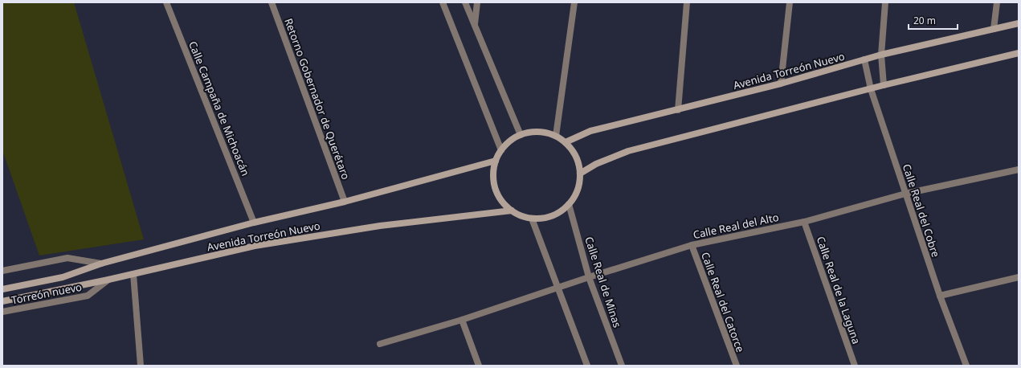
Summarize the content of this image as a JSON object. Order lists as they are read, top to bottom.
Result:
{
  "streets": {
    "main road": ["Avenida Torreón Nuevo"],
    "street": [
      "Retorno Gobernador de Querétaro",
      "Calle Campaña de Michoacán",
      "Calle Real del Cobre",
      "Calle Real del Alto",
      "Calle Real de Minas",
      "Calle Real de la Laguna",
      "Torreón nuevo",
      "Calle Real del Catorce"
    ]
  },
  "crossings": [
    ["Avenida Torreón Nuevo", "Retorno Gobernador de Querétaro"],
    ["Avenida Torreón Nuevo", "Calle Campaña de Michoacán"],
    ["Avenida Torreón Nuevo", "Calle Real del Cobre"],
    ["Avenida Torreón Nuevo", "Calle Real de Minas"],
    ["Avenida Torreón Nuevo", "Torreón nuevo"],
    ["Calle Real del Cobre", "Calle Real del Alto"],
    ["Calle Real del Alto", "Calle Real de Minas"],
    ["Calle Real del Alto", "Calle Real de la Laguna"],
    ["Calle Real del Alto", "Calle Real del Catorce"]
  ],
  "scale_bar": "20 m"
}
